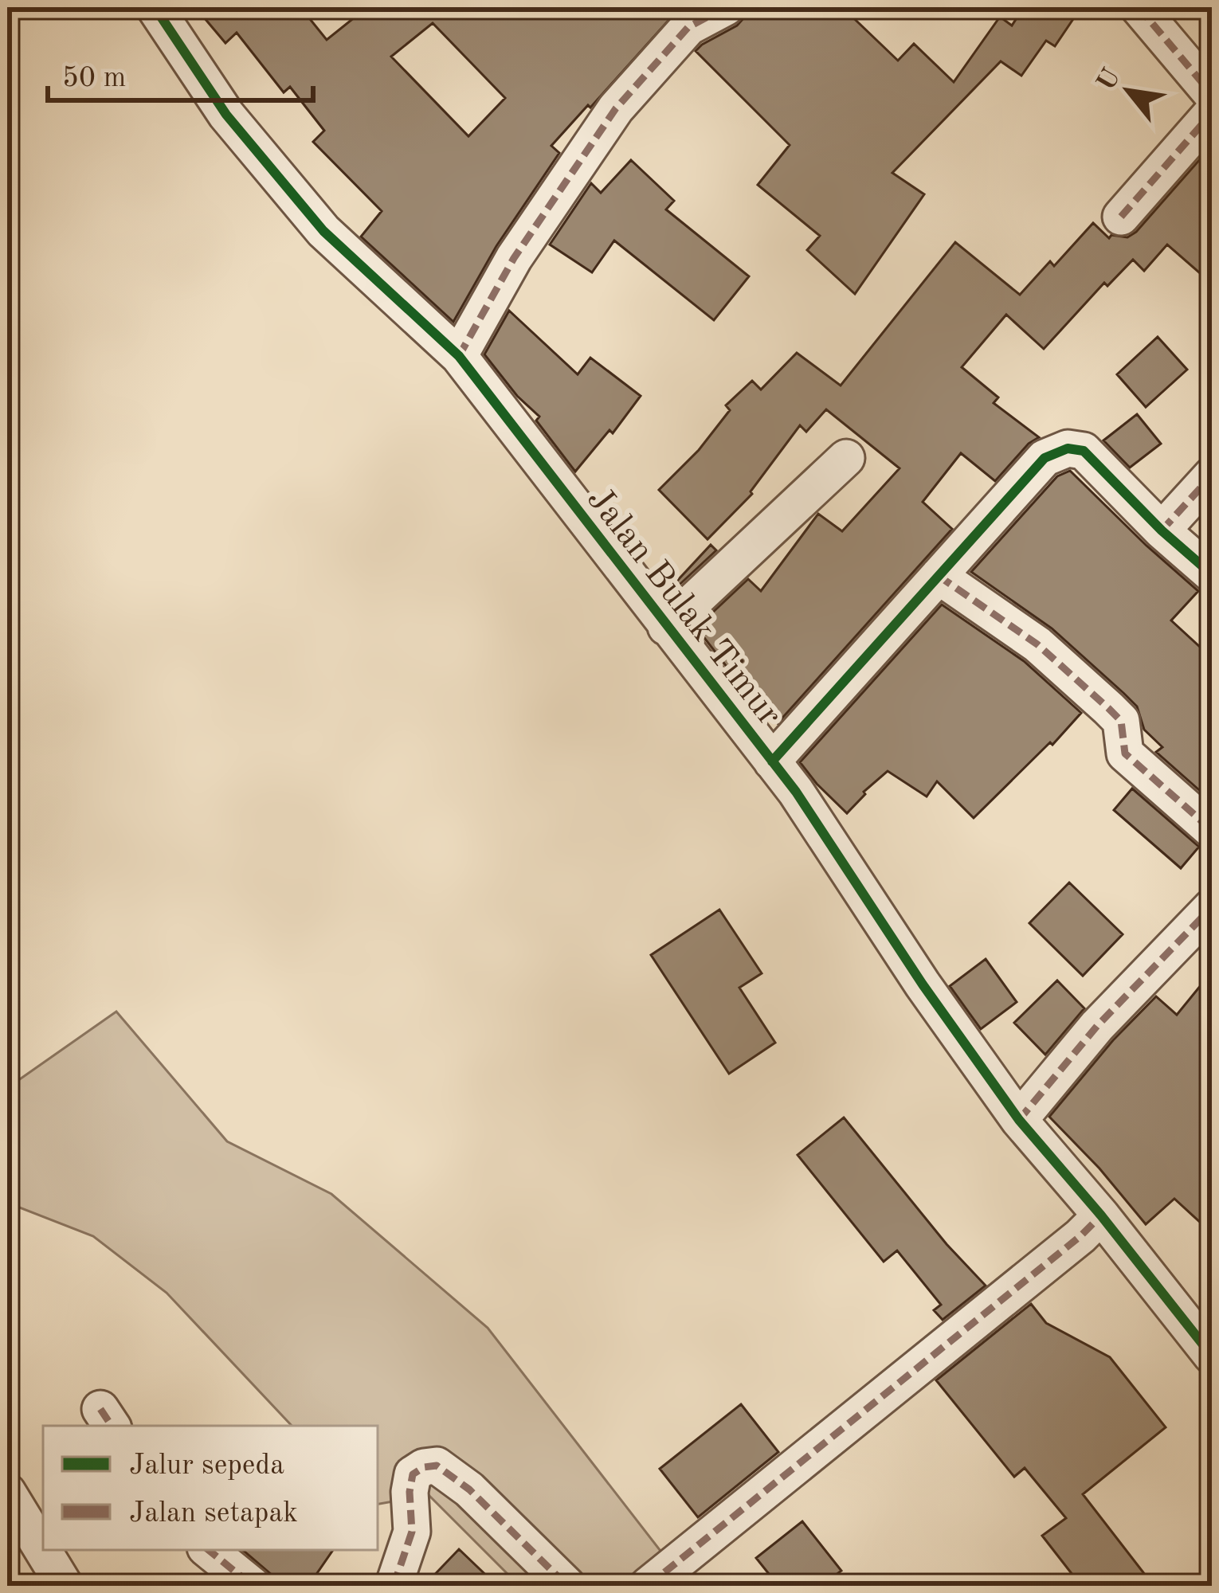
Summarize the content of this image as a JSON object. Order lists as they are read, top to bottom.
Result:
{
  "streets": {
    "street": ["Jalan Bulak Timur"]
  },
  "legend": ["Jalur sepeda", "Jalan setapak"],
  "scale_bar": "50 m",
  "north": "top left"
}
